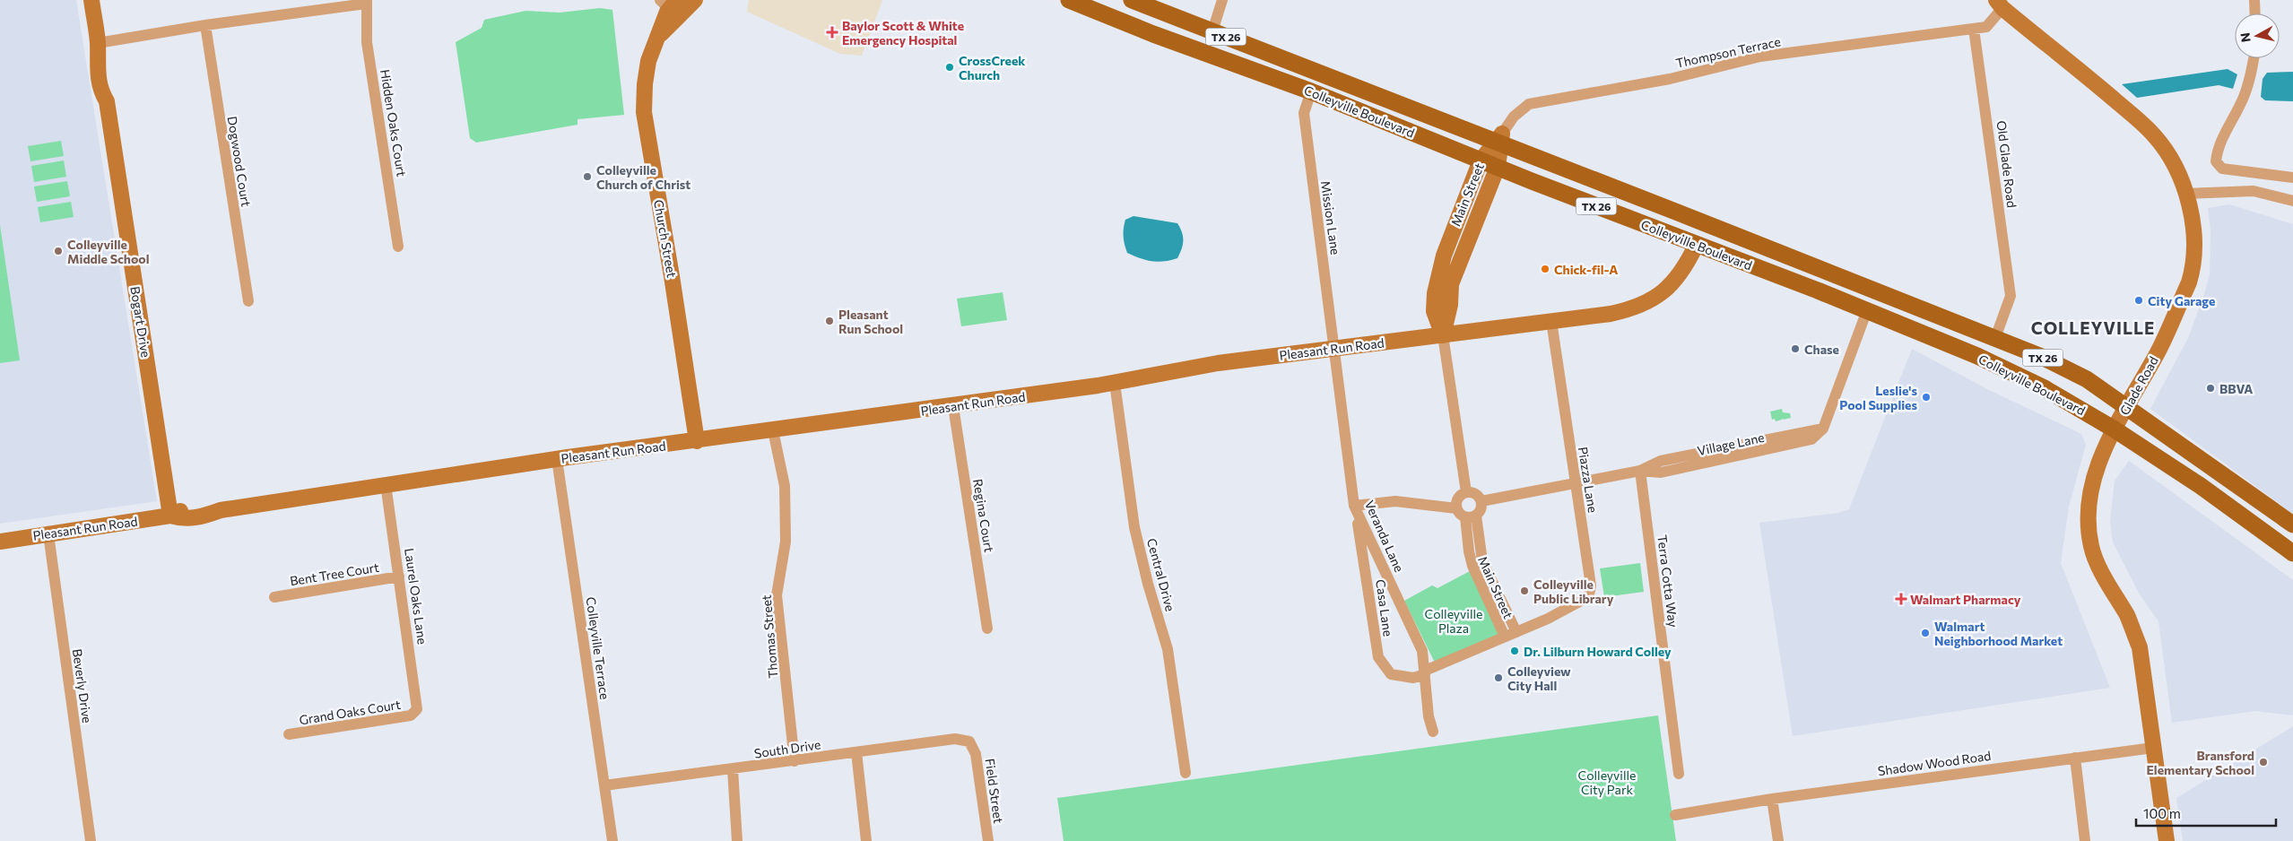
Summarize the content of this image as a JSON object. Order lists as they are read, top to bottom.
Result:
{
  "streets": {
    "main road": ["TX 26", "Colleyville Boulevard"],
    "street": [
      "Thompson Terrace",
      "Hidden Oaks Court",
      "Dogwood Court",
      "Old Glade Road",
      "Main Street",
      "Mission Lane",
      "Church Street",
      "Bogart Drive",
      "Pleasant Run Road",
      "Glade Road",
      "Village Lane",
      "Piazza Lane",
      "Regina Court",
      "Veranda Lane",
      "Bent Tree Court",
      "Central Drive",
      "Terra Cotta Way",
      "Laurel Oaks Lane",
      "Casa Lane",
      "Thomas Street",
      "Colleyville Terrace",
      "Beverly Drive",
      "Grand Oaks Court",
      "South Drive",
      "Shadow Wood Road",
      "Field Street"
    ]
  },
  "crossings": [
    ["Thompson Terrace", "Colleyville Boulevard"],
    ["Thompson Terrace", "Old Glade Road"],
    ["Thompson Terrace", "Main Street"],
    ["Colleyville Boulevard", "Old Glade Road"],
    ["Colleyville Boulevard", "Main Street"],
    ["Colleyville Boulevard", "Mission Lane"],
    ["Colleyville Boulevard", "Pleasant Run Road"],
    ["Colleyville Boulevard", "Glade Road"],
    ["Colleyville Boulevard", "Village Lane"],
    ["Main Street", "Pleasant Run Road"],
    ["Main Street", "Village Lane"],
    ["Main Street", "Piazza Lane"],
    ["Main Street", "Casa Lane"],
    ["Mission Lane", "Pleasant Run Road"],
    ["Mission Lane", "Veranda Lane"],
    ["Church Street", "Pleasant Run Road"],
    ["Bogart Drive", "Pleasant Run Road"],
    ["Pleasant Run Road", "Piazza Lane"],
    ["Pleasant Run Road", "Regina Court"],
    ["Pleasant Run Road", "Veranda Lane"],
    ["Pleasant Run Road", "Central Drive"],
    ["Pleasant Run Road", "Laurel Oaks Lane"],
    ["Pleasant Run Road", "Thomas Street"],
    ["Pleasant Run Road", "Colleyville Terrace"],
    ["Pleasant Run Road", "Beverly Drive"],
    ["Glade Road", "Shadow Wood Road"],
    ["Village Lane", "Piazza Lane"],
    ["Village Lane", "Terra Cotta Way"],
    ["Veranda Lane", "Casa Lane"],
    ["Bent Tree Court", "Laurel Oaks Lane"],
    ["Laurel Oaks Lane", "Grand Oaks Court"],
    ["Thomas Street", "South Drive"],
    ["Colleyville Terrace", "South Drive"],
    ["South Drive", "Field Street"]
  ],
  "districts": ["COLLEYVILLE"],
  "parks": ["Colleyville Plaza", "Colleyville City Park"],
  "places": {
    "health": ["Baylor Scott & White Emergency Hospital", "Walmart Pharmacy"],
    "other": [
      "CrossCreek Church",
      "Colleyville Church of Christ",
      "Colleyville Middle School",
      "Chick-fil-A",
      "City Garage",
      "Pleasant Run School",
      "Chase",
      "BBVA",
      "Leslie's Pool Supplies",
      "Colleyville Public Library",
      "Walmart Neighborhood Market",
      "Dr. Lilburn Howard Colley",
      "Colleyview City Hall",
      "Bransford Elementary School"
    ]
  },
  "scale_bar": "100 m",
  "north": "left"
}
